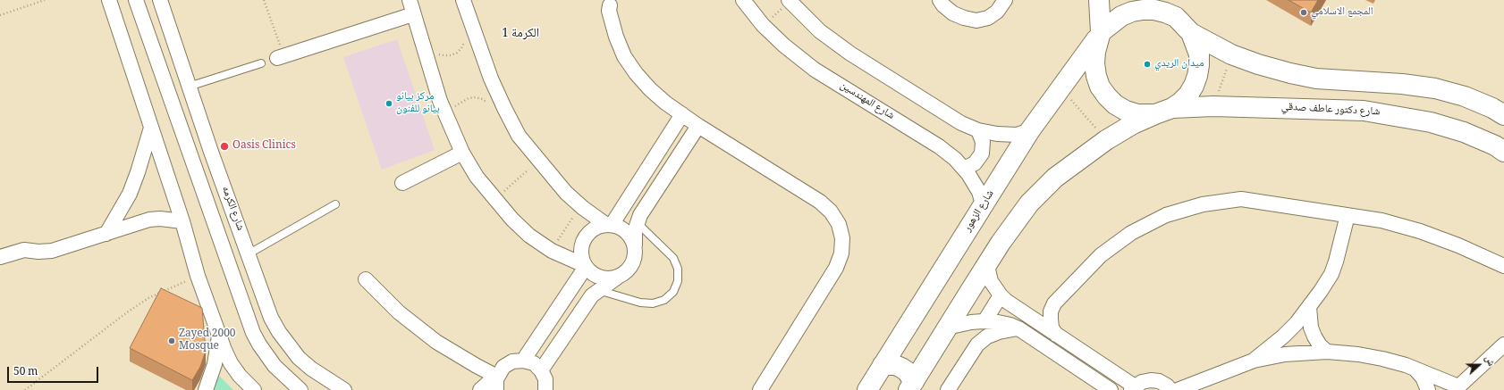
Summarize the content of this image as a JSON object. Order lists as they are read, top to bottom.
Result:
{
  "streets": {
    "main road": ["شارع دكتور عاطف صدقي", "شارع الزهور"],
    "street": ["شارع المهندسين", "شارع الكرمه"]
  },
  "crossings": [
    ["شارع المهندسين", "شارع الزهور"],
    ["شارع دكتور عاطف صدقي", "شارع الزهور"]
  ],
  "districts": ["الكرمة 1"],
  "places": [
    "المجمع الاسلامي",
    "ميدان الريدي",
    "مركز بيانو بيانو للفنون",
    "Oasis Clinics",
    "Zayed 2000 Mosque"
  ],
  "scale_bar": "50 m",
  "north": "right"
}
